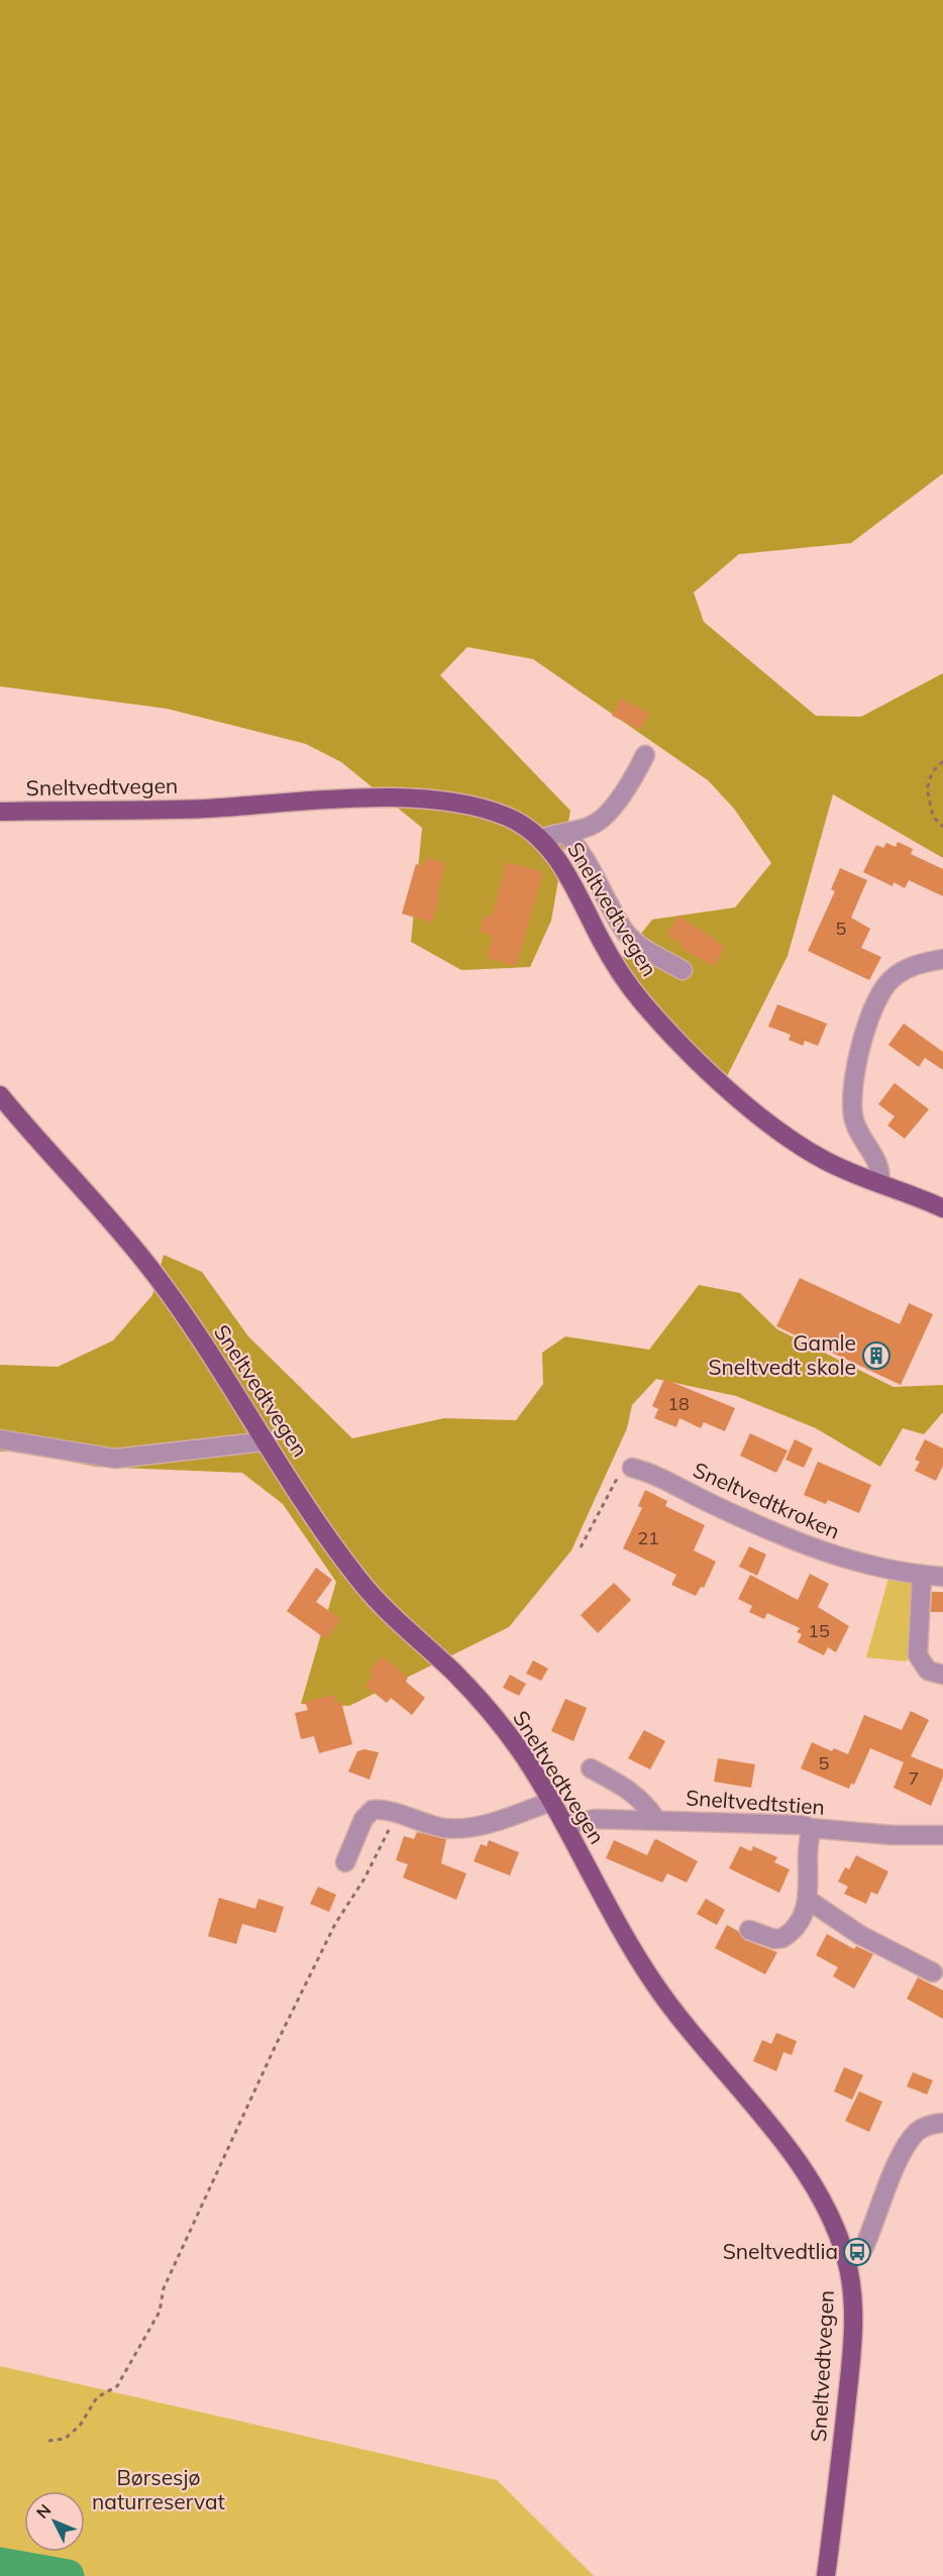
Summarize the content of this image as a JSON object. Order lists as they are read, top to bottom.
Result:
{
  "streets": {
    "main road": ["Sneltvedtvegen"],
    "street": ["Sneltvedtkroken", "Sneltvedtstien"]
  },
  "crossings": [
    ["Sneltvedtvegen", "Sneltvedtstien"]
  ],
  "parks": ["Børsesjø naturreservat"],
  "places": {
    "building": ["Gamle Sneltvedt skole"],
    "bus stop": ["Sneltvedtlia"]
  },
  "house_numbers": [
    "5",
    "18",
    "21",
    "15",
    "5",
    "7"
  ],
  "north": "top left"
}
